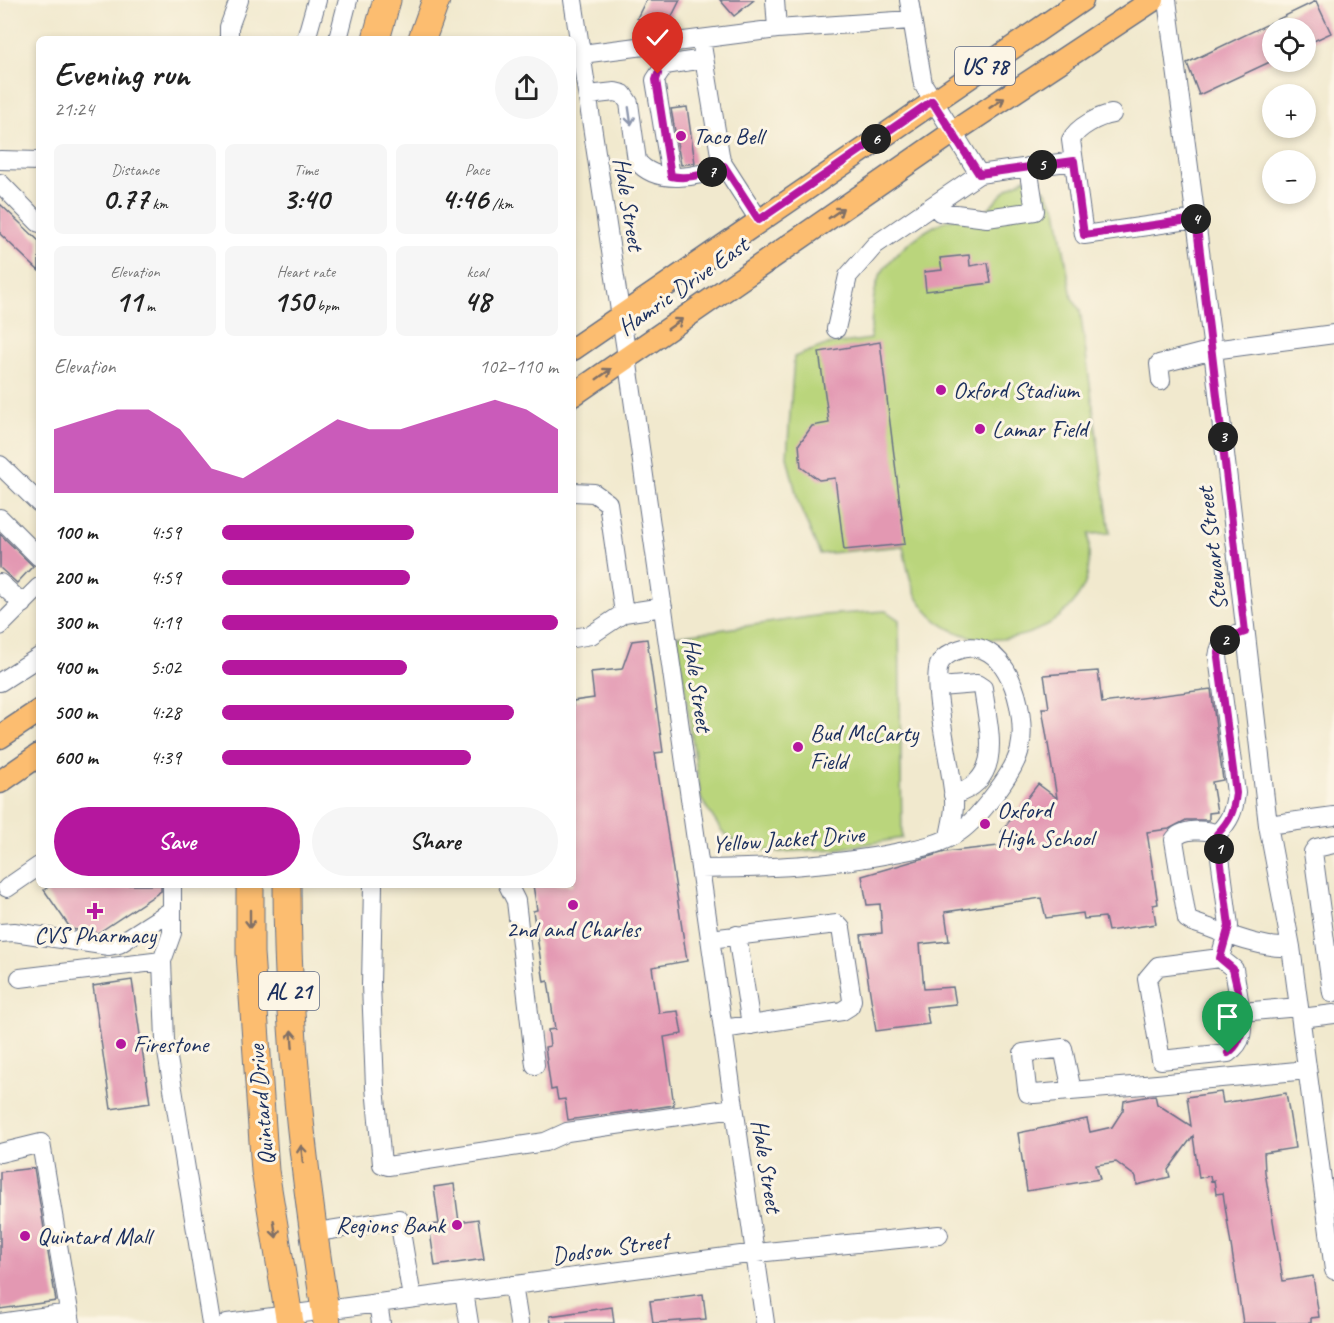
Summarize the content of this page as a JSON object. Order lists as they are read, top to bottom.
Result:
{
  "streets": {
    "highway": ["AL 21", "Quintard Drive"],
    "main road": ["US 78", "Hamric Drive East"],
    "street": [
      "Hale Street",
      "Stewart Street",
      "Yellow Jacket Drive",
      "Dodson Street"
    ]
  },
  "crossings": [
    ["Hale Street", "Hamric Drive East"],
    ["Hale Street", "Yellow Jacket Drive"],
    ["Hale Street", "Dodson Street"],
    ["Quintard Drive", "Dodson Street"]
  ],
  "places": {
    "other": [
      "Taco Bell",
      "Oxford Stadium",
      "Lamar Field",
      "Bud McCarty Field",
      "Oxford High School",
      "2nd and Charles",
      "Firestone",
      "Regions Bank",
      "Quintard Mall"
    ],
    "health": ["CVS Pharmacy"]
  },
  "page": {
    "map_buttons": ["+", "−"],
    "heading": ["Evening run", "21:24"],
    "pins": [
      "6",
      "5",
      "7",
      "4",
      "3",
      "2",
      "1"
    ],
    "stats": [
      ["Distance", "0.77 km"],
      ["Time", "3:40"],
      ["Pace", "4:46 /km"],
      ["Elevation", "11 m"],
      ["Heart rate", "150 bpm"],
      ["kcal", "48"]
    ],
    "chart": ["Elevation", "102–110 m"],
    "list": [
      {
        "name": "100 m",
        "note": "4:59"
      },
      {
        "name": "200 m",
        "note": "4:59"
      },
      {
        "name": "300 m",
        "note": "4:19"
      },
      {
        "name": "400 m",
        "note": "5:02"
      },
      {
        "name": "500 m",
        "note": "4:28"
      },
      {
        "name": "600 m",
        "note": "4:39"
      }
    ],
    "buttons": ["Save", "Share"]
  }
}
